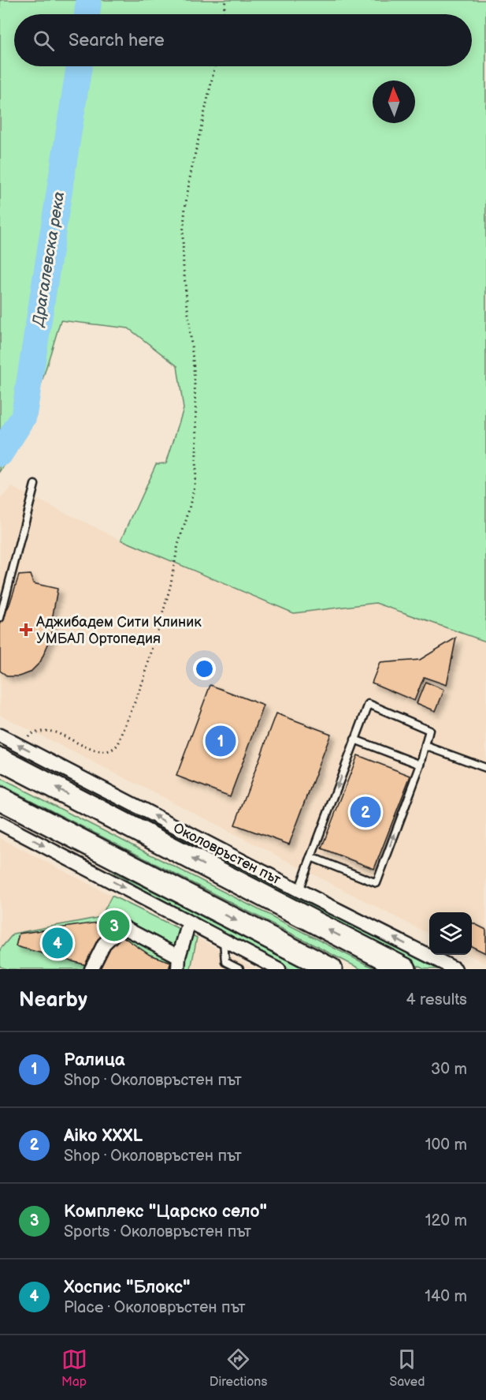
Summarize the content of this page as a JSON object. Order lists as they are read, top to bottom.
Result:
{
  "streets": {
    "highway": ["Околовръстен път"]
  },
  "water": ["Драгалевска река"],
  "places": {
    "health": ["Аджибадем Сити Клиник УМБАЛ Ортопедия"]
  },
  "north": "top",
  "page": {
    "search": "Search here",
    "pins": [
      "1",
      "2",
      "3",
      "4"
    ],
    "heading": ["Nearby", "4 results"],
    "list": [
      {
        "mark": "1",
        "name": "Ралица",
        "note": "Shop · Околовръстен път",
        "value": "30 m"
      },
      {
        "mark": "2",
        "name": "Aiko XXXL",
        "note": "Shop · Околовръстен път",
        "value": "100 m"
      },
      {
        "mark": "3",
        "name": "Комплекс \"Царско село\"",
        "note": "Sports · Околовръстен път",
        "value": "120 m"
      },
      {
        "mark": "4",
        "name": "Хоспис \"Блокс\"",
        "note": "Place · Околовръстен път",
        "value": "140 m"
      }
    ],
    "nav": ["Map", "Directions", "Saved"]
  }
}
